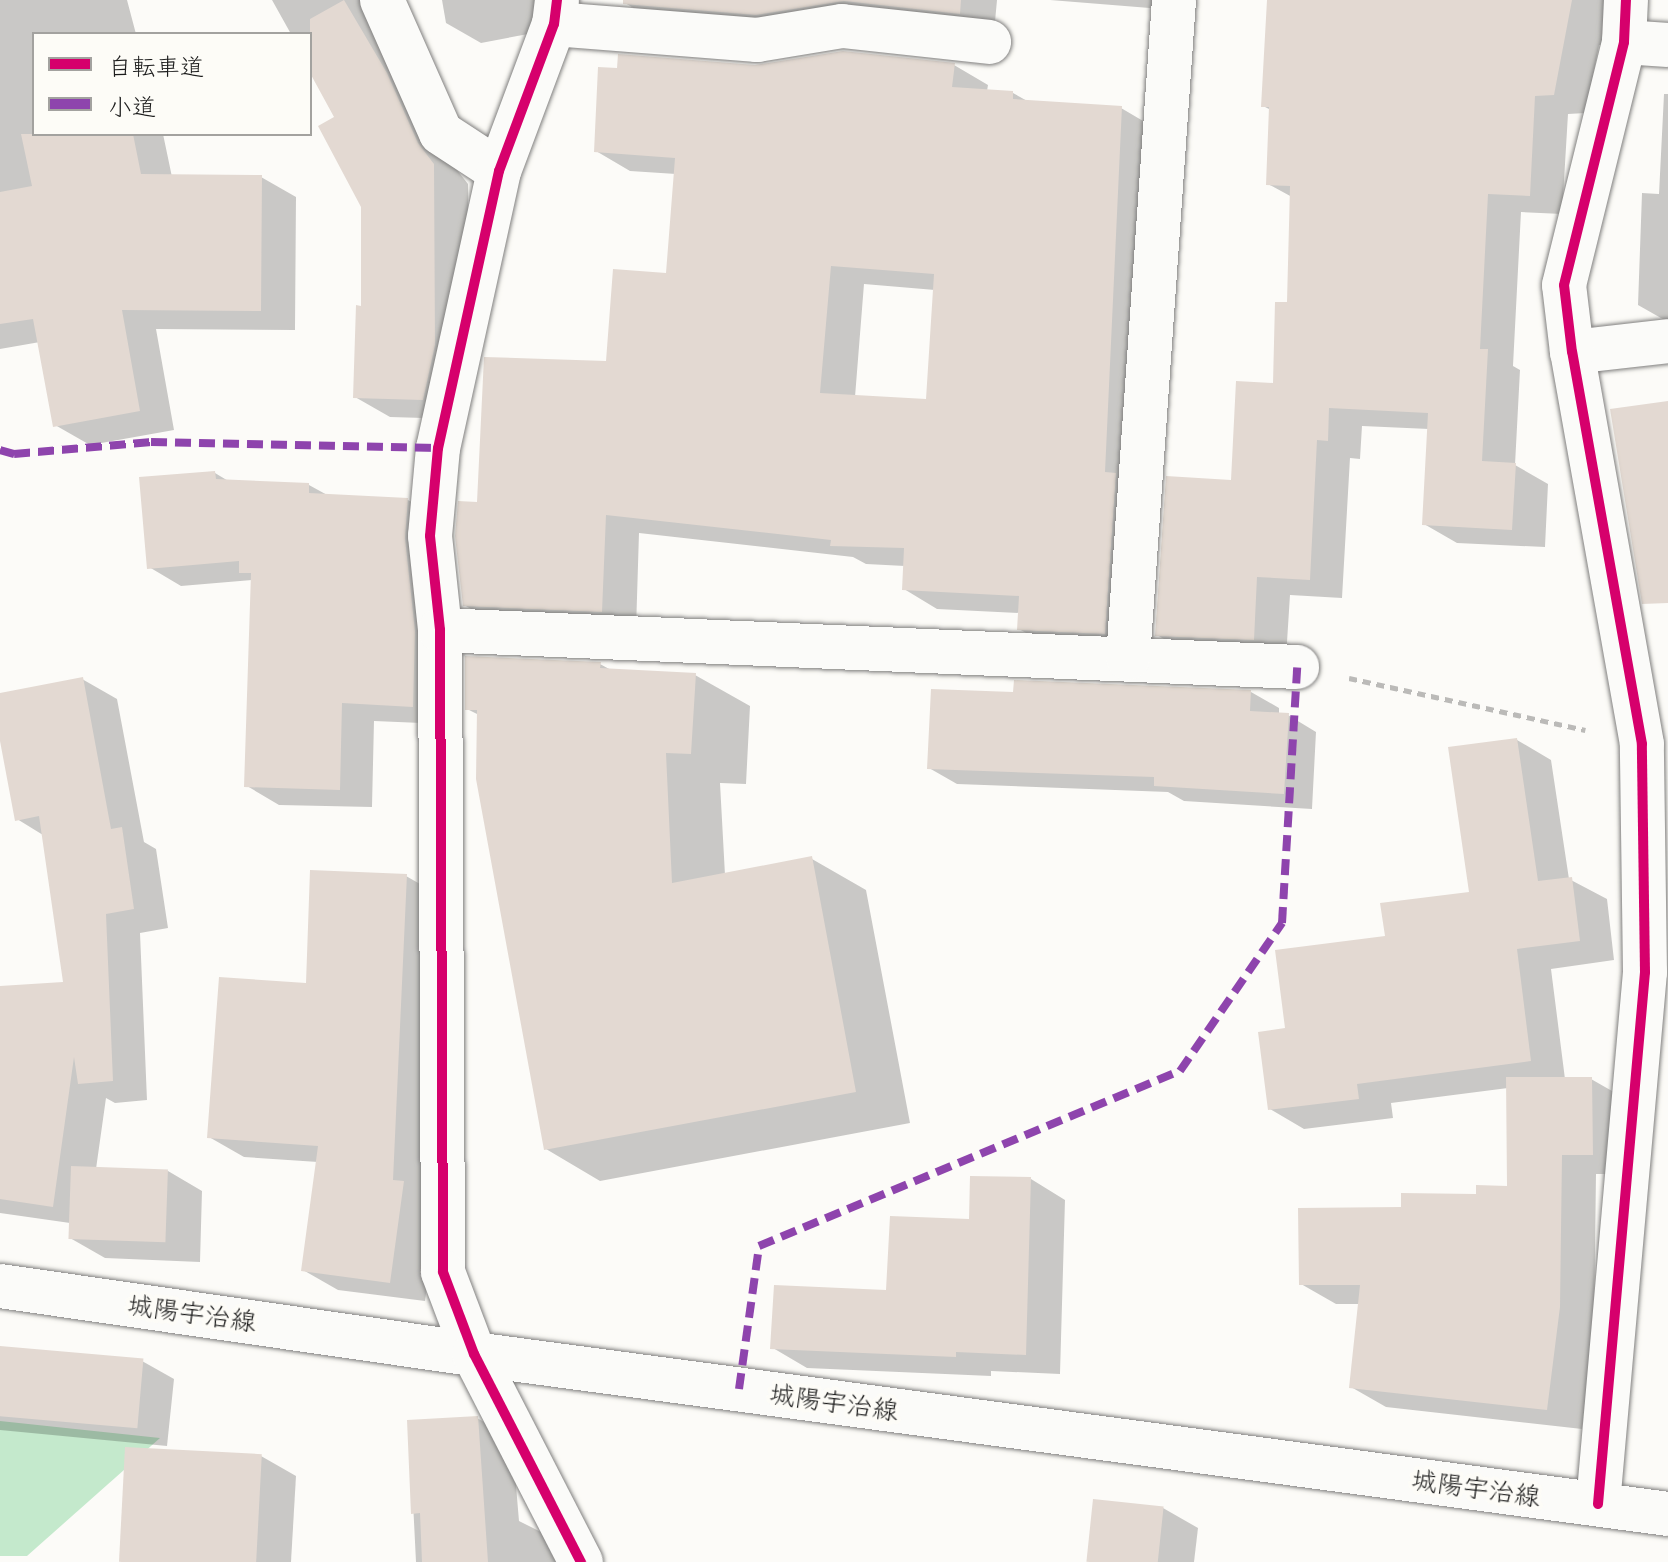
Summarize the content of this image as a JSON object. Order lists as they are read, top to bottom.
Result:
{
  "streets": {
    "street": ["城陽宇治線"]
  },
  "legend": ["自転車道", "小道"]
}
